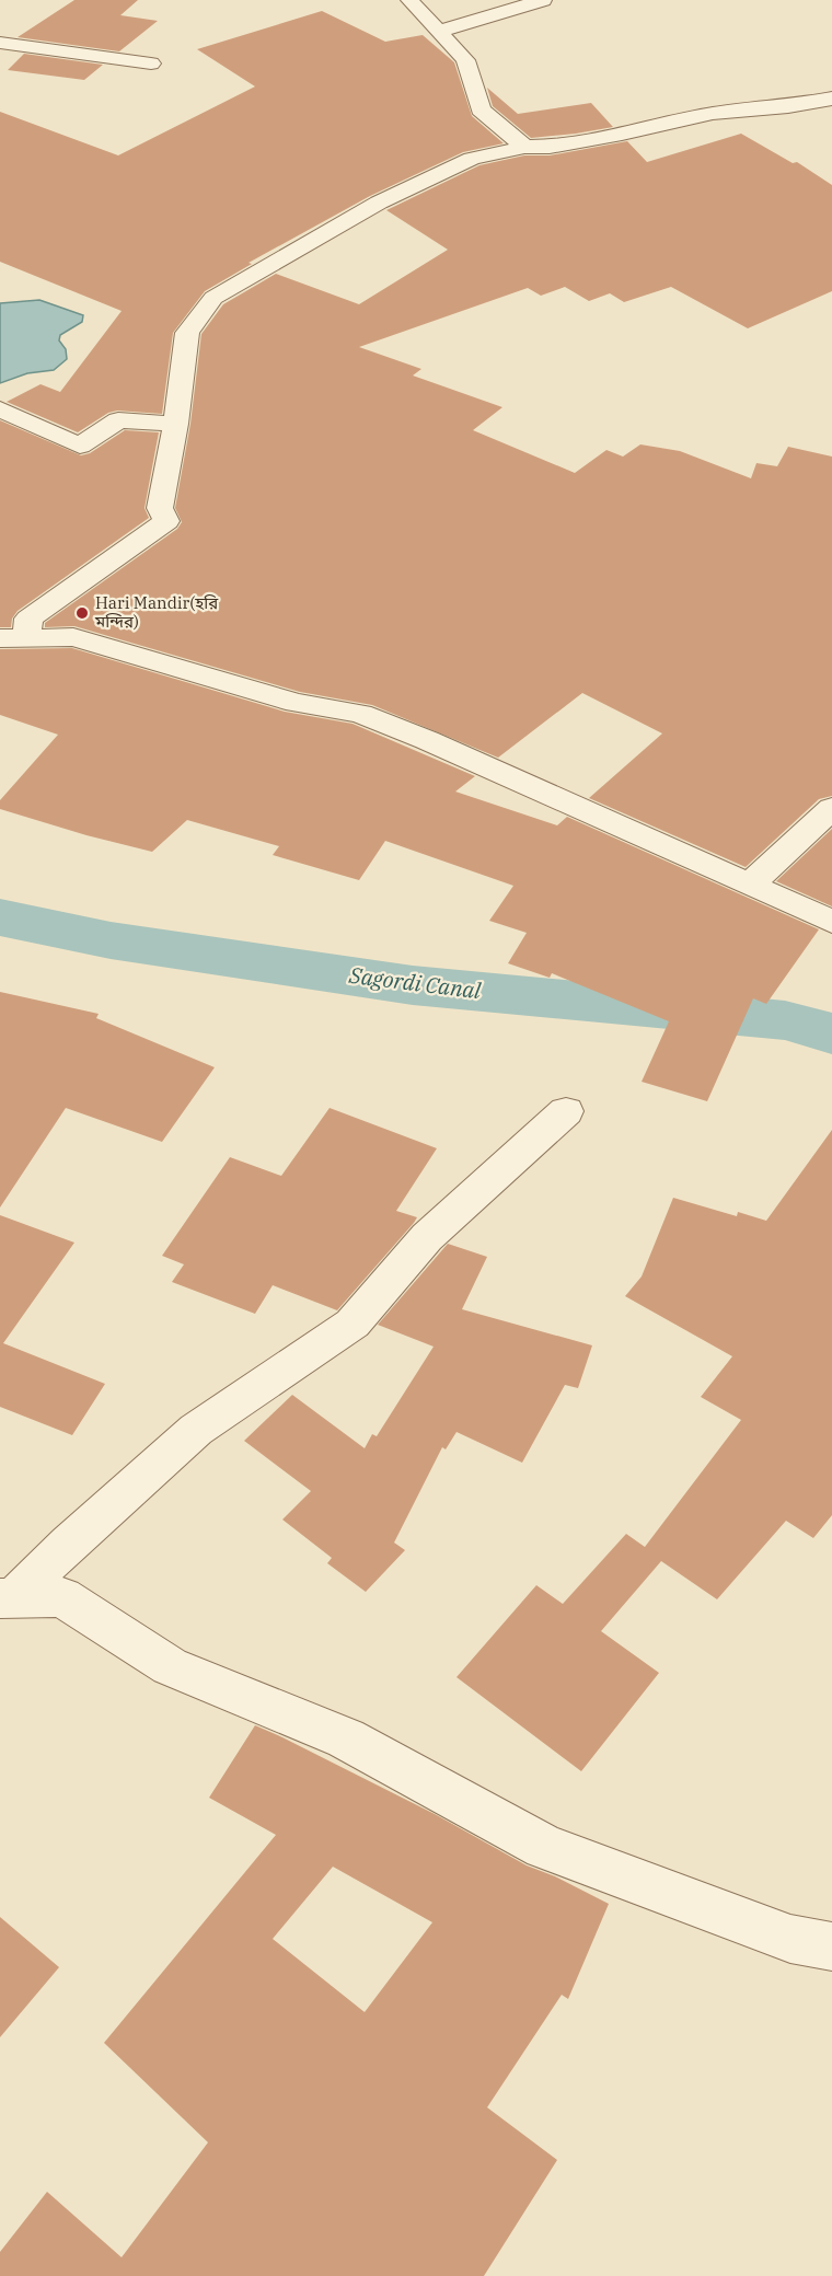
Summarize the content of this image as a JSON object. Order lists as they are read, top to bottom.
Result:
{
  "water": ["Sagordi Canal"],
  "places": ["Hari Mandir(হরি মন্দির)"]
}
